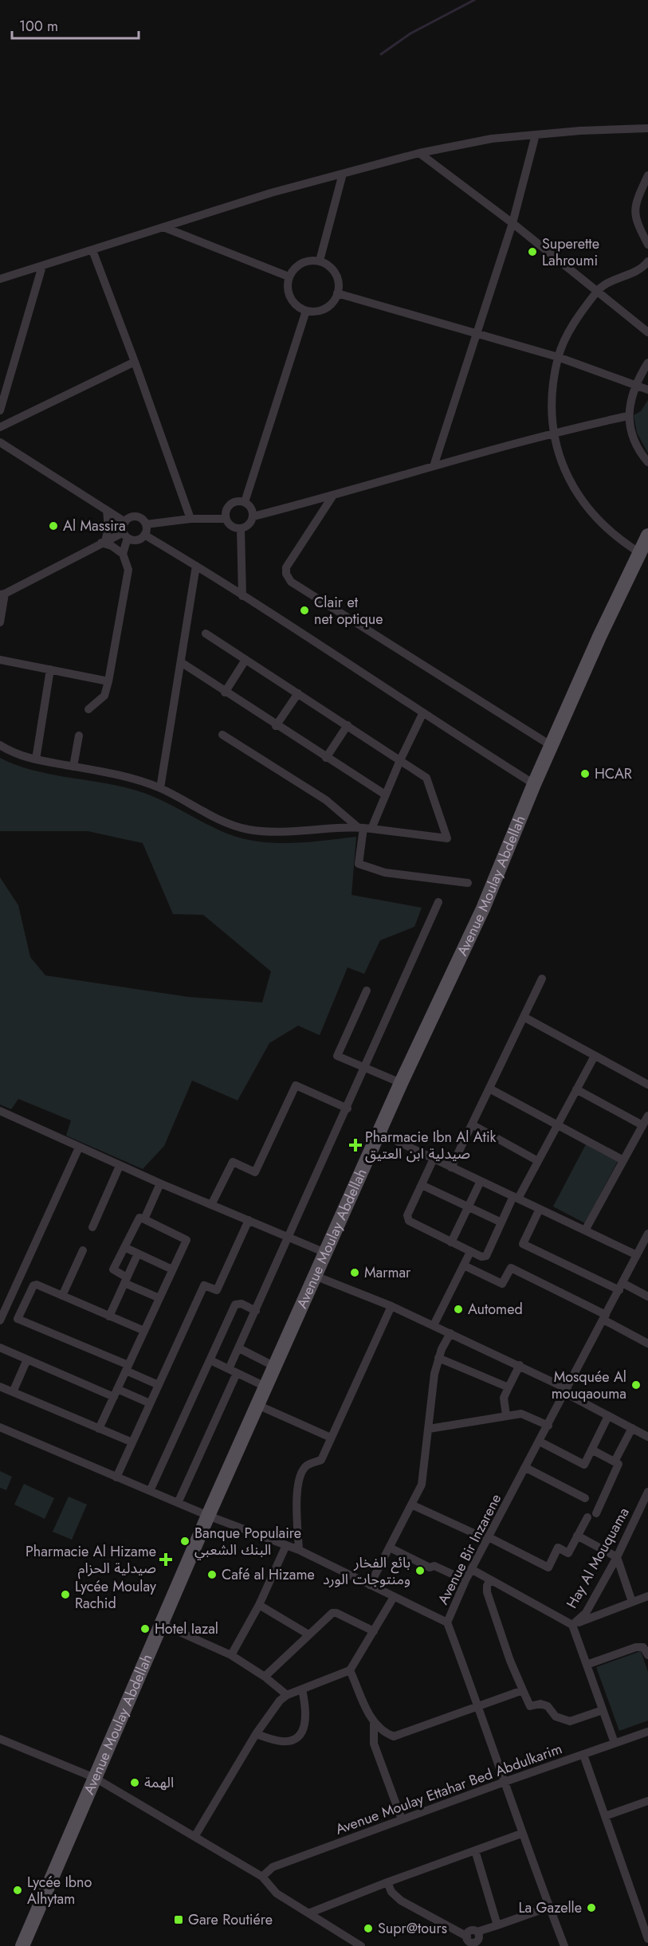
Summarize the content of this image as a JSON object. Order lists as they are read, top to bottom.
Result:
{
  "streets": {
    "main road": ["Avenue Moulay Abdellah"],
    "street": ["Avenue Bir Inzarene", "Hay Al Mouquama", "Avenue Moulay Ettahar Bed Abdulkarim"]
  },
  "crossings": [
    ["Avenue Bir Inzarene", "Avenue Moulay Ettahar Bed Abdulkarim"],
    ["Hay Al Mouquama", "Avenue Moulay Ettahar Bed Abdulkarim"]
  ],
  "places": {
    "other": [
      "Superette Lahroumi",
      "Al Massira",
      "Clair et net optique",
      "HCAR",
      "Marmar",
      "Automed",
      "Mosquée Al mouqaouma",
      "Banque Populaire البنك الشعبي",
      "بائع الفخار ومنتوجات الورد",
      "Café al Hizame",
      "Lycée Moulay Rachid",
      "Hotel Iazal",
      "الهمة",
      "Lycée Ibno Alhytam",
      "La Gazelle",
      "Supr@tours"
    ],
    "health": ["Pharmacie Ibn Al Atik صيدلية ابن العتيق", "Pharmacie Al Hizame صيدلية الحزام"],
    "transit": ["Gare Routiére"]
  },
  "scale_bar": "100 m"
}
